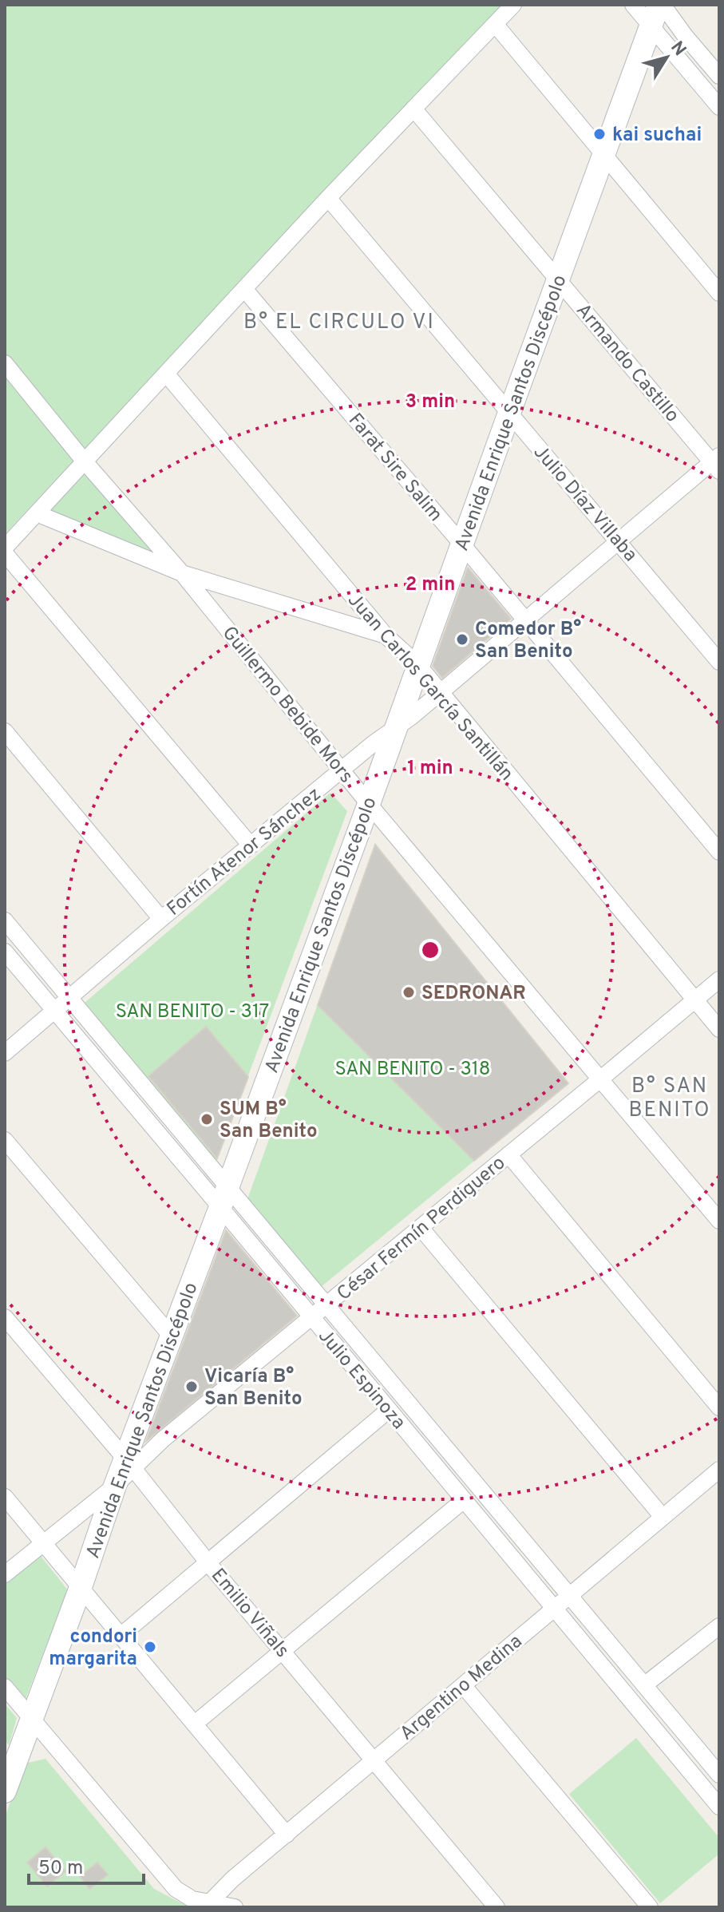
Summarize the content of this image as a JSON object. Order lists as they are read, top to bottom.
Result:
{
  "streets": {
    "main road": ["Avenida Enrique Santos Discépolo"],
    "street": [
      "Armando Castillo",
      "Farat Sire Salim",
      "Julio Díaz Villaba",
      "Juan Carlos García Santillán",
      "Guillermo Bebide Mors",
      "Fortín Atenor Sánchez",
      "César Fermín Perdiguero",
      "Julio Espinoza",
      "Emilio Viñals",
      "Argentino Medina"
    ]
  },
  "crossings": [
    ["Armando Castillo", "Avenida Enrique Santos Discépolo"],
    ["Armando Castillo", "Fortín Atenor Sánchez"],
    ["Avenida Enrique Santos Discépolo", "Farat Sire Salim"],
    ["Avenida Enrique Santos Discépolo", "Julio Díaz Villaba"],
    ["Avenida Enrique Santos Discépolo", "Juan Carlos García Santillán"],
    ["Avenida Enrique Santos Discépolo", "Guillermo Bebide Mors"],
    ["Avenida Enrique Santos Discépolo", "Fortín Atenor Sánchez"],
    ["Avenida Enrique Santos Discépolo", "César Fermín Perdiguero"],
    ["Avenida Enrique Santos Discépolo", "Julio Espinoza"],
    ["Avenida Enrique Santos Discépolo", "Emilio Viñals"],
    ["Farat Sire Salim", "Fortín Atenor Sánchez"],
    ["Julio Díaz Villaba", "Fortín Atenor Sánchez"],
    ["Juan Carlos García Santillán", "Fortín Atenor Sánchez"],
    ["Juan Carlos García Santillán", "César Fermín Perdiguero"],
    ["Guillermo Bebide Mors", "Fortín Atenor Sánchez"],
    ["Guillermo Bebide Mors", "César Fermín Perdiguero"],
    ["Fortín Atenor Sánchez", "Julio Espinoza"],
    ["César Fermín Perdiguero", "Julio Espinoza"],
    ["César Fermín Perdiguero", "Emilio Viñals"],
    ["Julio Espinoza", "Argentino Medina"],
    ["Emilio Viñals", "Argentino Medina"]
  ],
  "districts": ["B° EL CIRCULO VI", "B° SAN BENITO"],
  "parks": ["SAN BENITO - 317", "SAN BENITO - 318"],
  "places": [
    "kai suchai",
    "Comedor B° San Benito",
    "SEDRONAR",
    "SUM B° San Benito",
    "Vicaría B° San Benito",
    "condori margarita"
  ],
  "scale_bar": "50 m",
  "north": "top right",
  "rings": ["3 min", "2 min", "1 min"]
}
